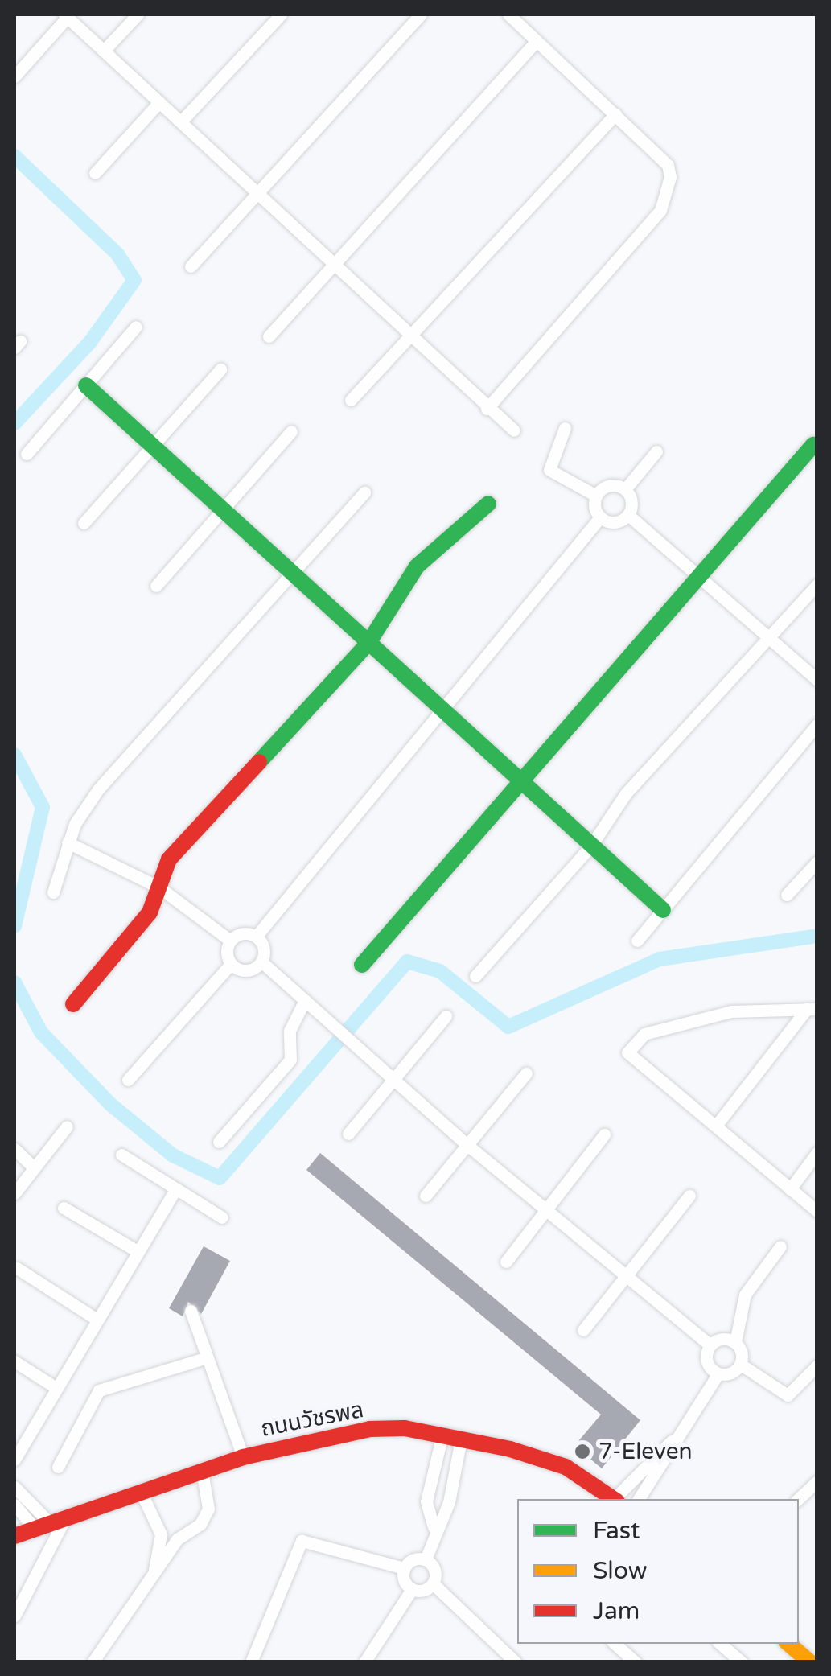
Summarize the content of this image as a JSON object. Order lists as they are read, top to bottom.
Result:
{
  "streets": {
    "street": ["ถนนวัชรพล"]
  },
  "places": ["7-Eleven"],
  "legend": ["Fast", "Slow", "Jam"]
}
